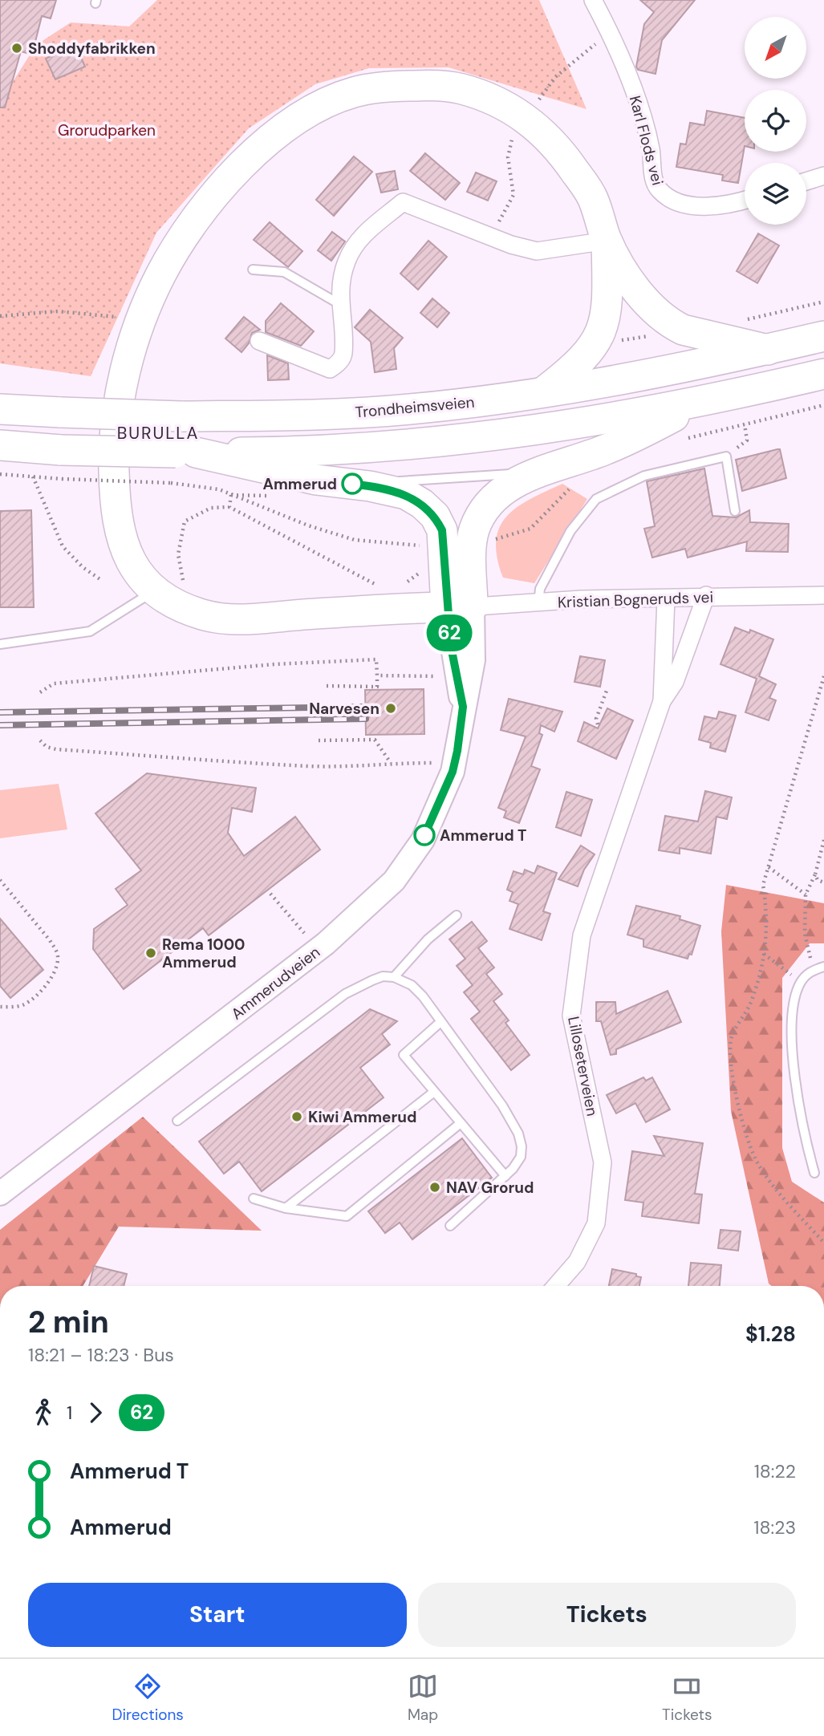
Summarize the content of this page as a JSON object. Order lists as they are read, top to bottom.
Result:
{
  "streets": {
    "highway": ["Trondheimsveien"],
    "street": [
      "Karl Flods vei",
      "Kristian Bogneruds vei",
      "Ammerudveien",
      "Lilloseterveien"
    ]
  },
  "crossings": [
    ["Kristian Bogneruds vei", "Ammerudveien"],
    ["Kristian Bogneruds vei", "Lilloseterveien"]
  ],
  "districts": ["BURULLA"],
  "parks": ["Grorudparken"],
  "places": [
    "Shoddyfabrikken",
    "Ammerud",
    "Narvesen",
    "Ammerud T",
    "Rema 1000 Ammerud",
    "Kiwi Ammerud",
    "NAV Grorud"
  ],
  "lines": ["bus line 62"],
  "north": "bottom left",
  "page": {
    "on_map": "62",
    "heading": ["2 min", "18:21 – 18:23 · Bus", "$1.28"],
    "legs": ["1", "62"],
    "list": [
      {
        "name": "Ammerud T",
        "value": "18:22"
      },
      {
        "name": "Ammerud",
        "value": "18:23"
      }
    ],
    "buttons": ["Start", "Tickets"],
    "tabs": ["Directions", "Map", "Tickets"]
  }
}
